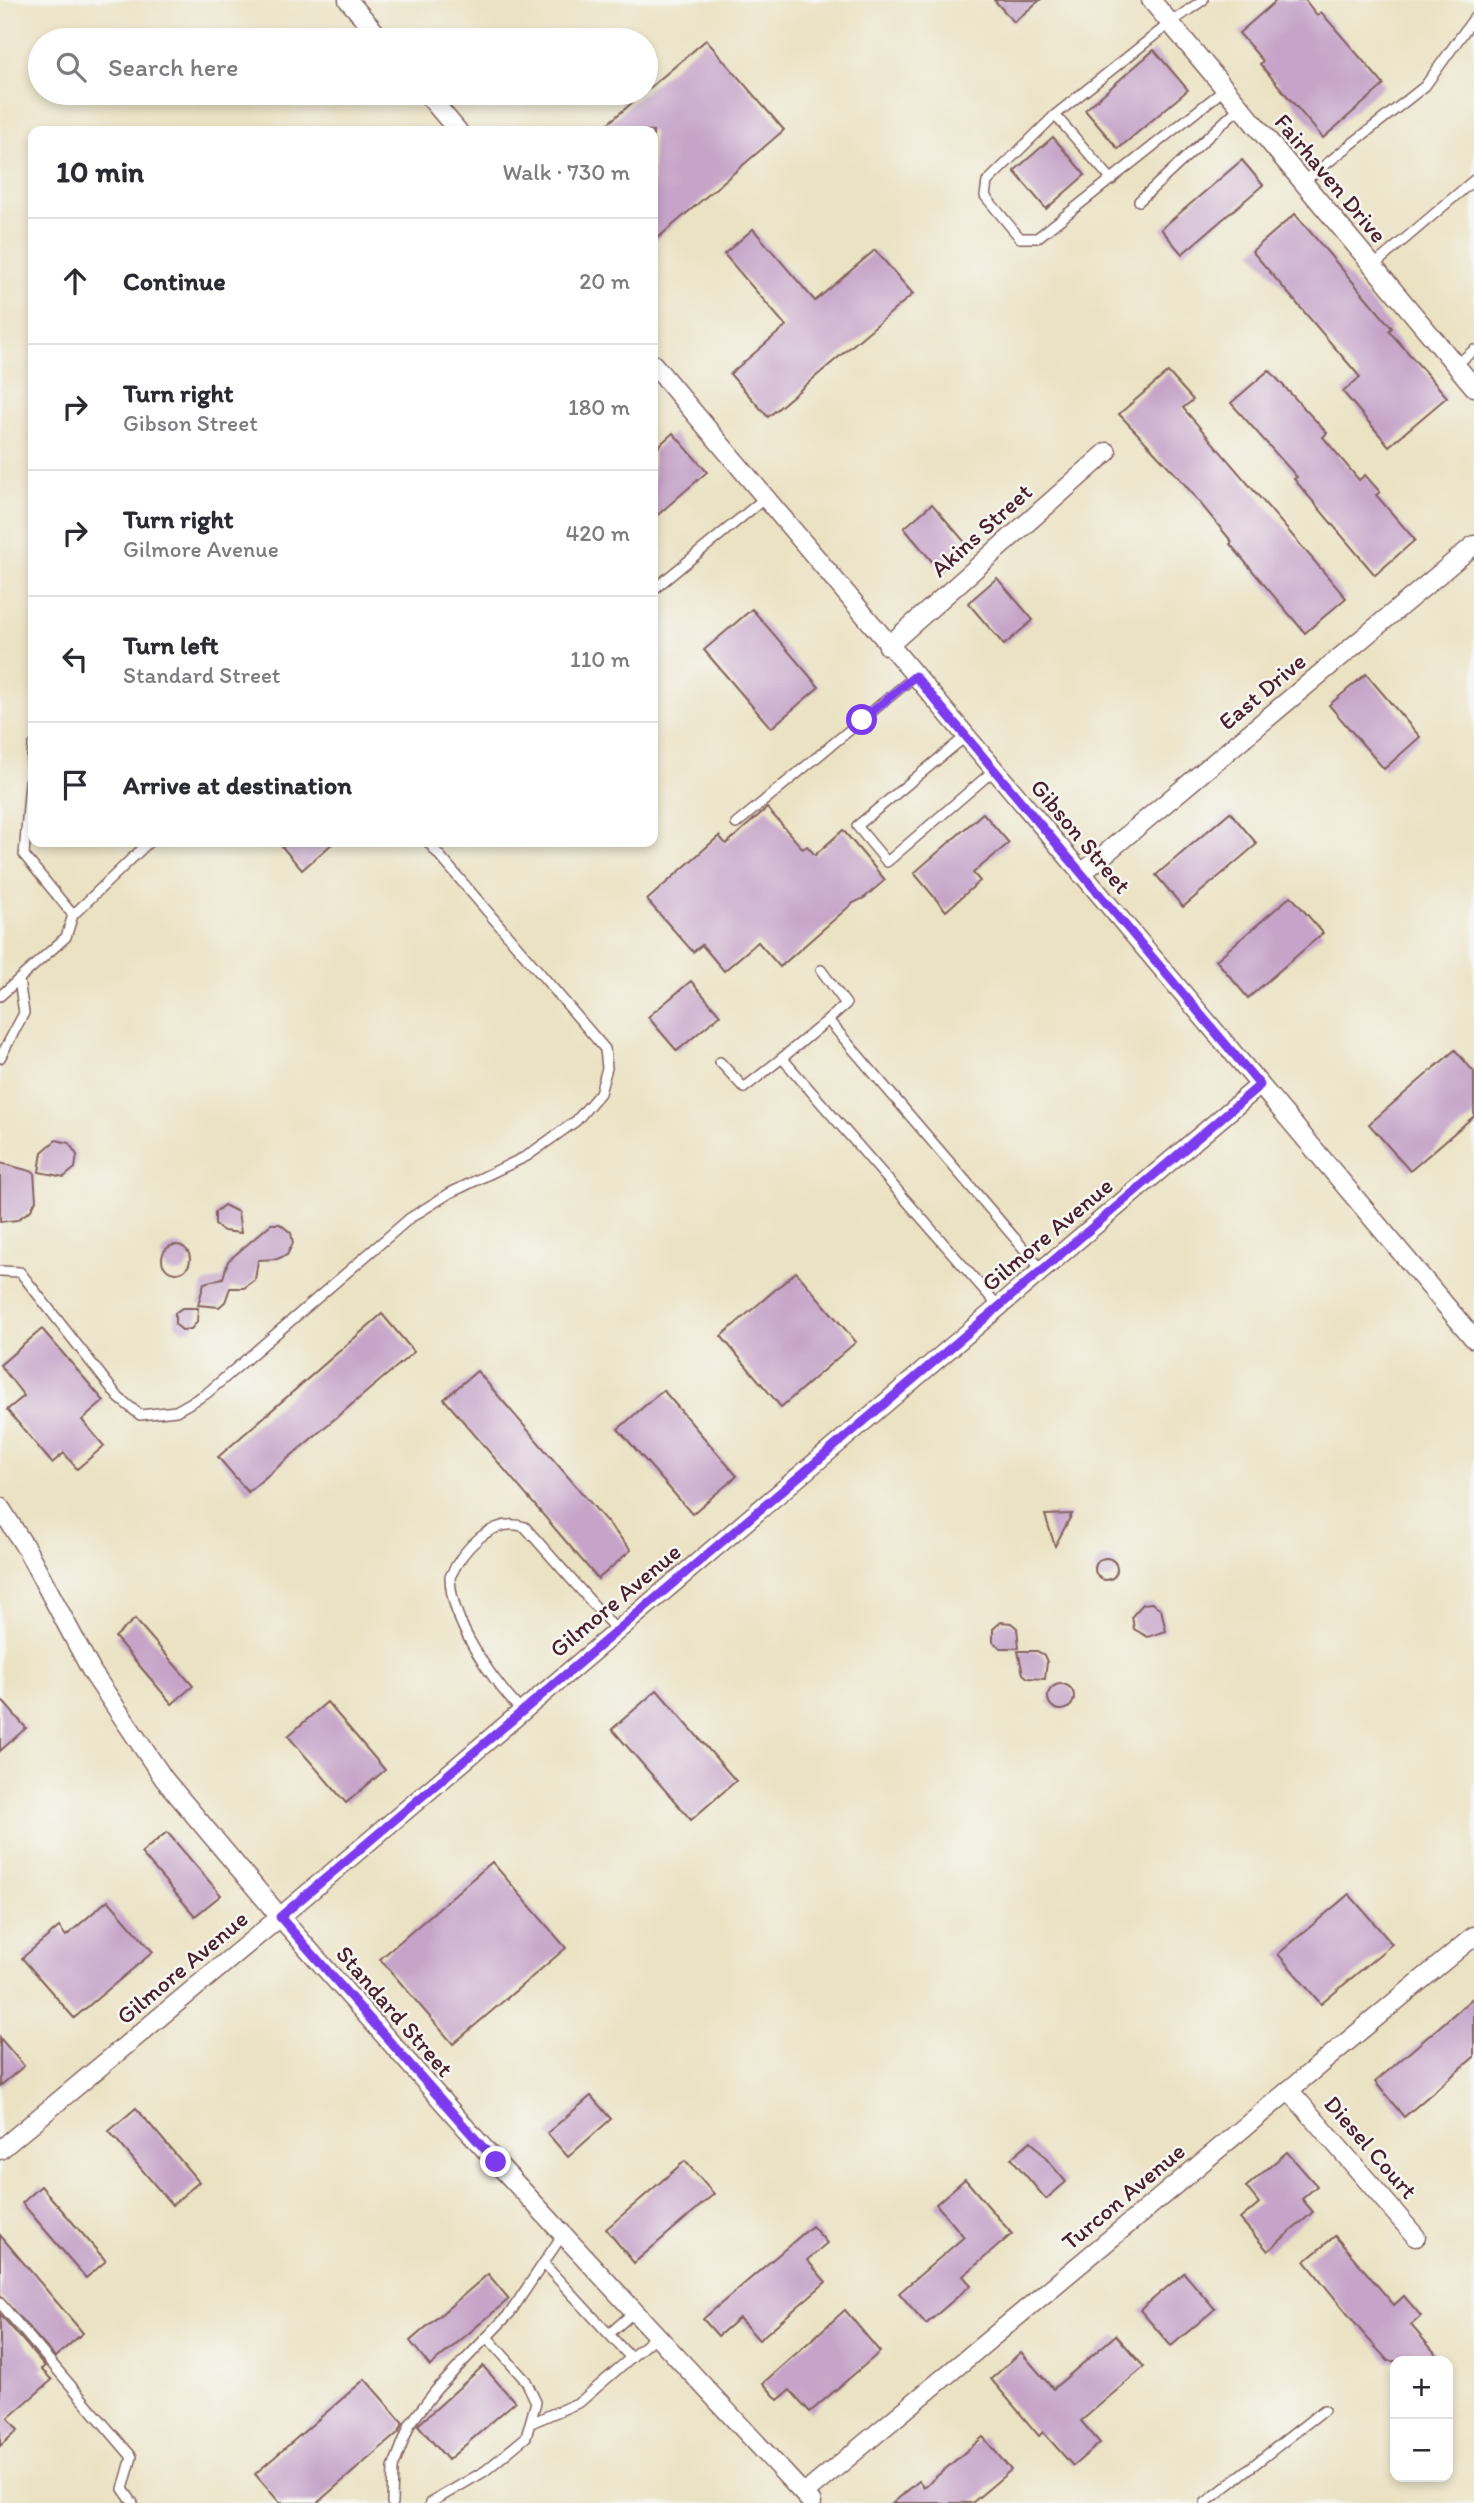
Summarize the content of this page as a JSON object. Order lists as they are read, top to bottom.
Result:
{
  "streets": {
    "street": [
      "Fairhaven Drive",
      "Akins Street",
      "East Drive",
      "Gibson Street",
      "Gilmore Avenue",
      "Standard Street",
      "Diesel Court",
      "Turcon Avenue"
    ]
  },
  "crossings": [
    ["Akins Street", "Gibson Street"],
    ["East Drive", "Gibson Street"],
    ["Gibson Street", "Gilmore Avenue"],
    ["Gilmore Avenue", "Standard Street"],
    ["Standard Street", "Turcon Avenue"],
    ["Diesel Court", "Turcon Avenue"]
  ],
  "page": {
    "search": "Search here",
    "heading": ["10 min", "Walk · 730 m"],
    "list": [
      ["Continue", "20 m"],
      ["Turn right", "Gibson Street", "180 m"],
      ["Turn right", "Gilmore Avenue", "420 m"],
      ["Turn left", "Standard Street", "110 m"],
      "Arrive at destination"
    ],
    "map_buttons": ["+", "−"]
  }
}
